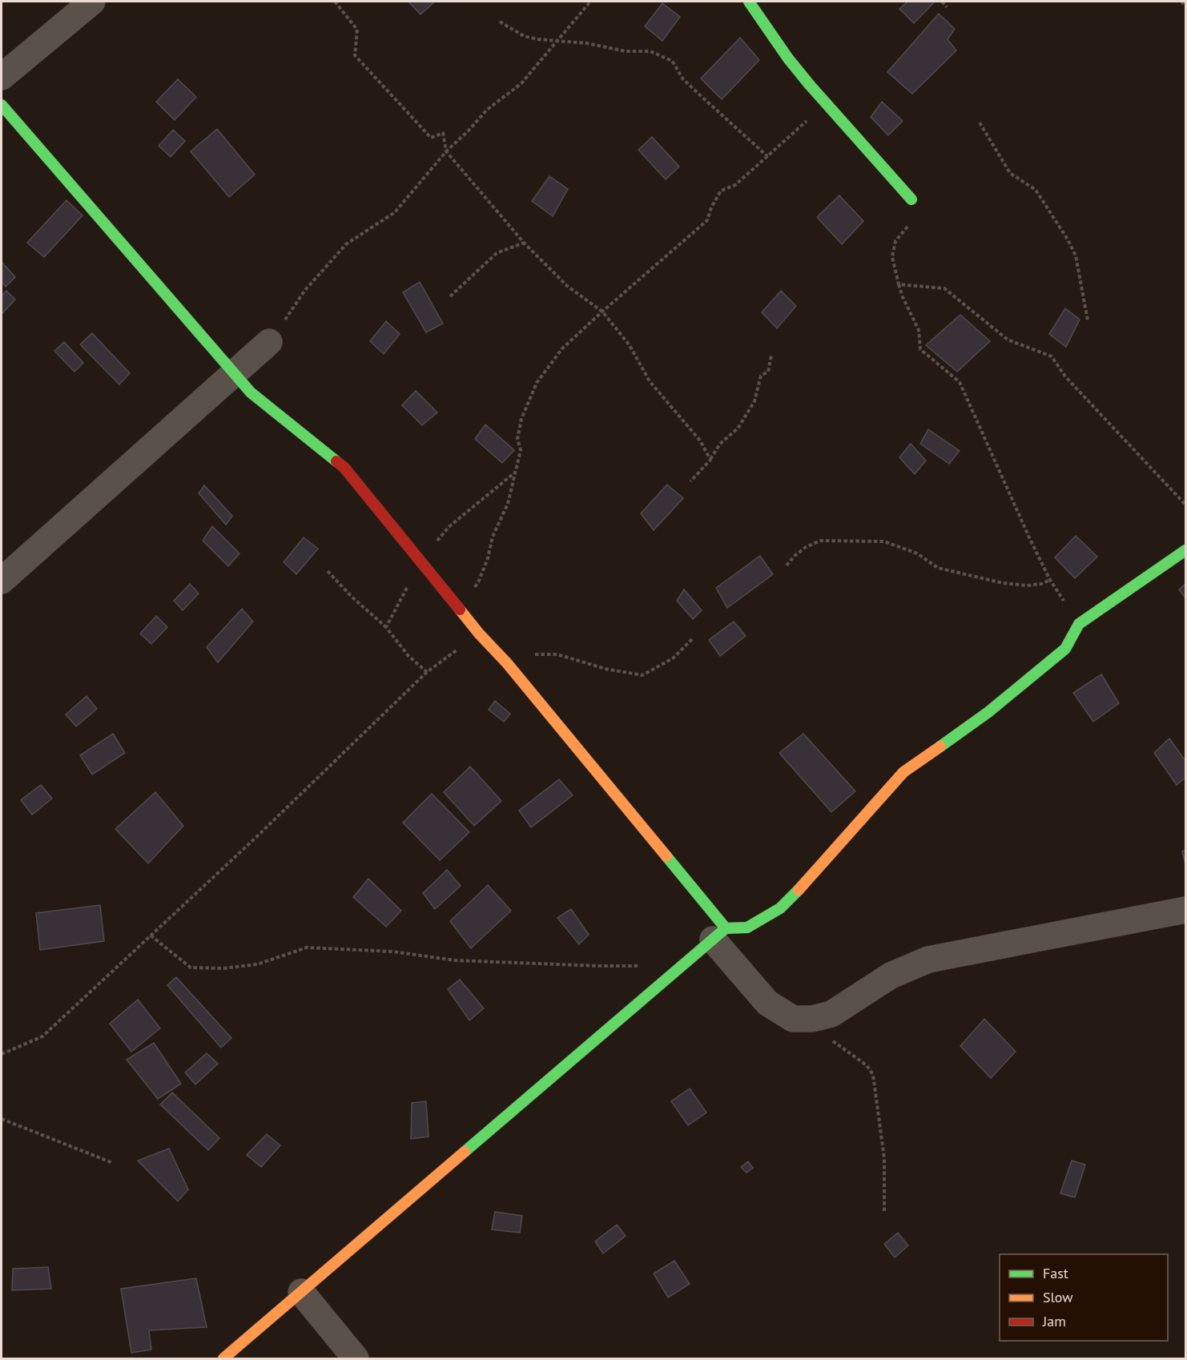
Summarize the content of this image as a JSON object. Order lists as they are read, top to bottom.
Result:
{
  "legend": ["Fast", "Slow", "Jam"]
}
